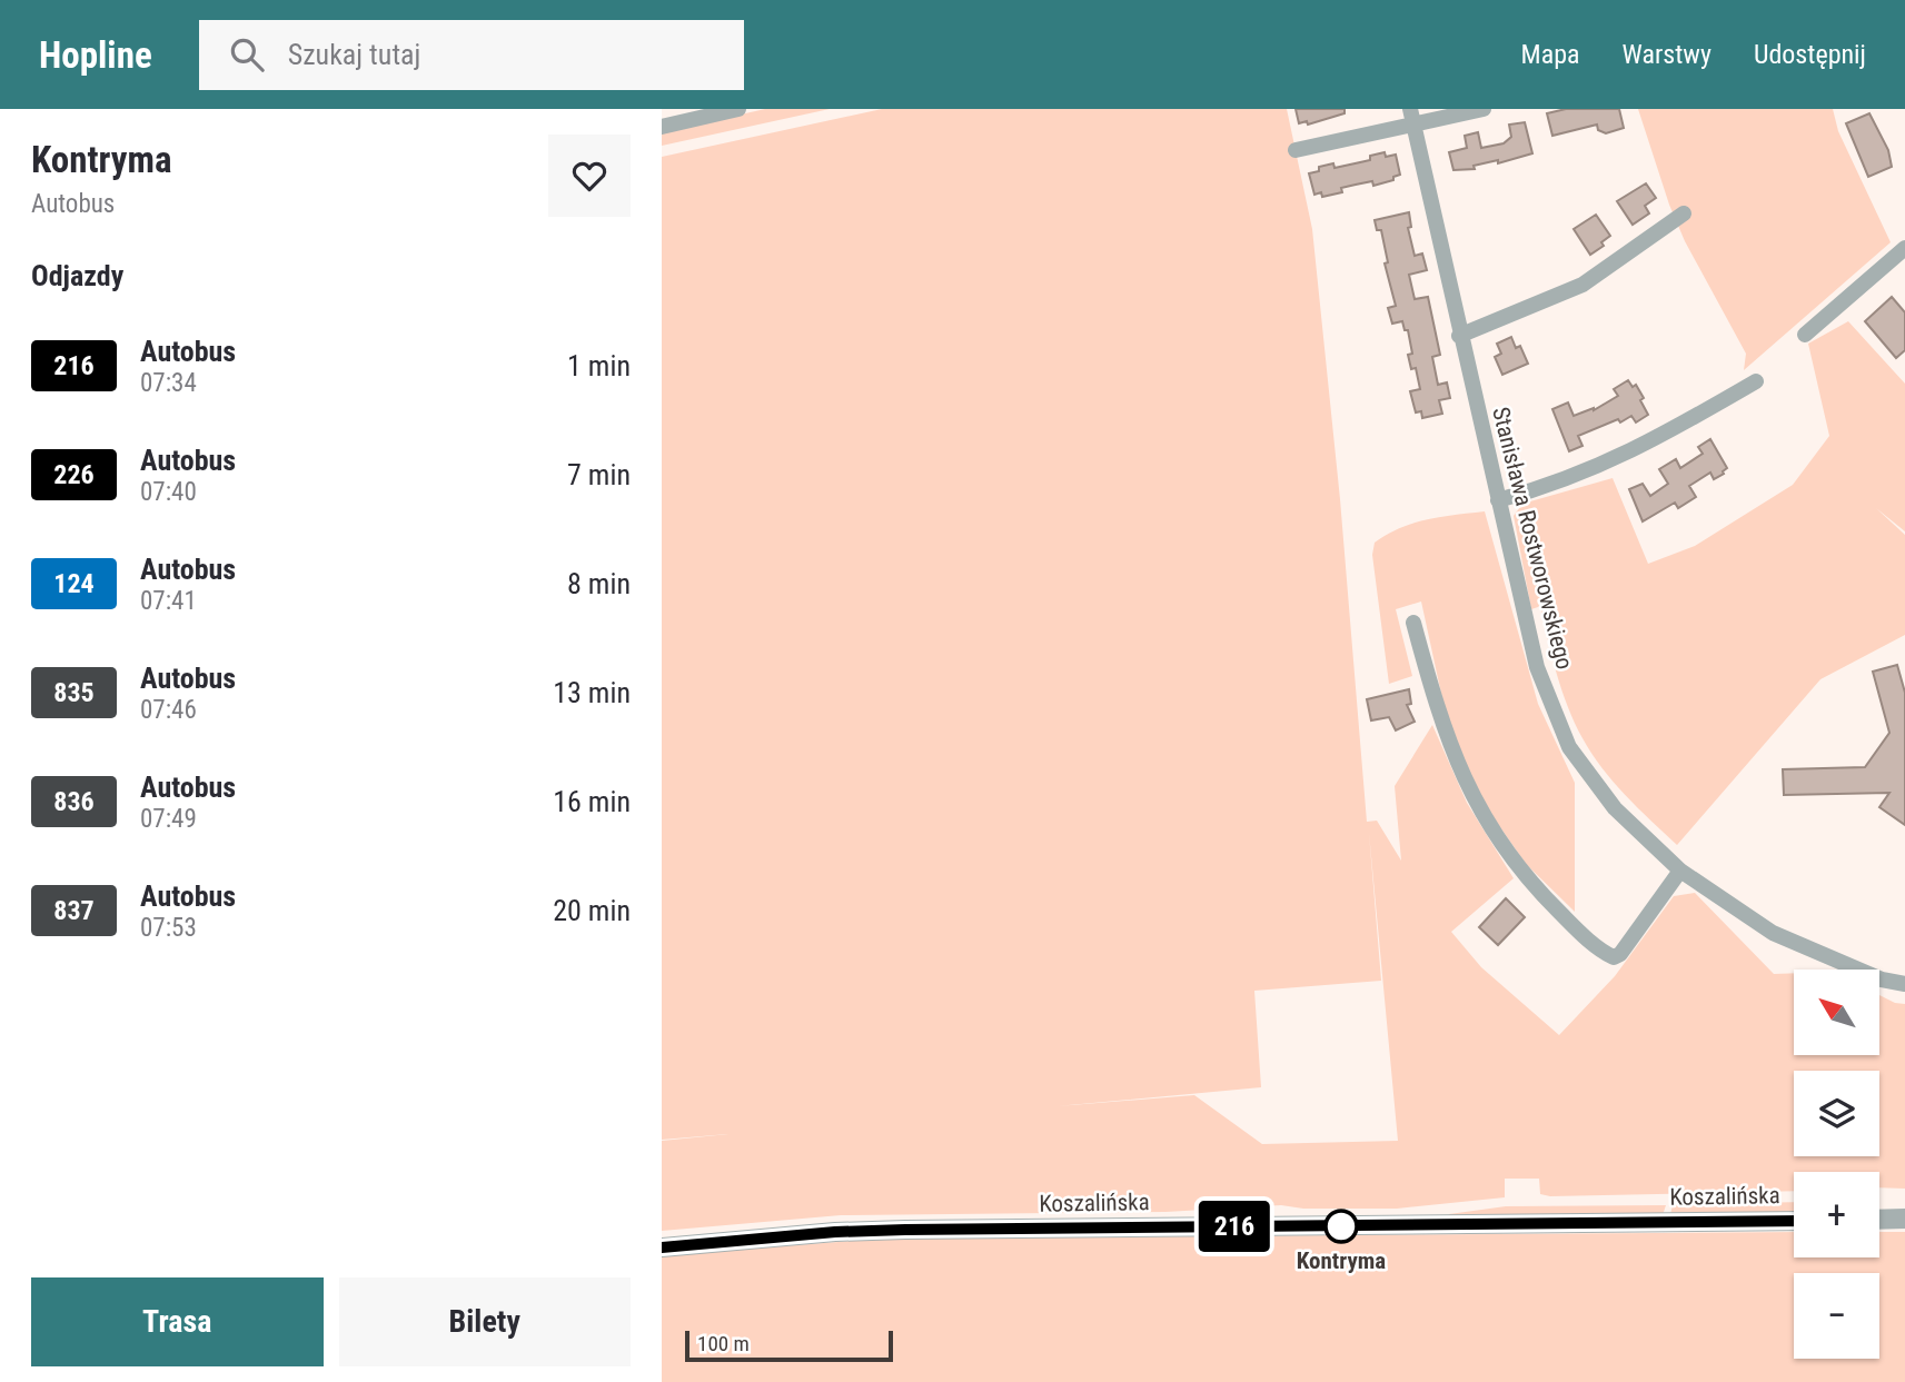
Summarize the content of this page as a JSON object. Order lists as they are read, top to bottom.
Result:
{
  "streets": {
    "street": ["Stanisława Rostworowskiego", "Koszalińska"]
  },
  "places": ["Kontryma"],
  "lines": ["bus line 216"],
  "scale_bar": "100 m",
  "north": "top left",
  "page": {
    "header": "Hopline",
    "search": "Szukaj tutaj",
    "nav": ["Mapa", "Warstwy", "Udostępnij"],
    "heading": [
      ["Kontryma", "Autobus"],
      "Odjazdy"
    ],
    "on_map": "216",
    "list": [
      {
        "mark": "216",
        "name": "Autobus",
        "note": "07:34",
        "value": "1 min"
      },
      {
        "mark": "226",
        "name": "Autobus",
        "note": "07:40",
        "value": "7 min"
      },
      {
        "mark": "124",
        "name": "Autobus",
        "note": "07:41",
        "value": "8 min"
      },
      {
        "mark": "835",
        "name": "Autobus",
        "note": "07:46",
        "value": "13 min"
      },
      {
        "mark": "836",
        "name": "Autobus",
        "note": "07:49",
        "value": "16 min"
      },
      {
        "mark": "837",
        "name": "Autobus",
        "note": "07:53",
        "value": "20 min"
      }
    ],
    "map_buttons": ["+", "−"],
    "buttons": ["Trasa", "Bilety"],
    "scale": "100 m"
  }
}
